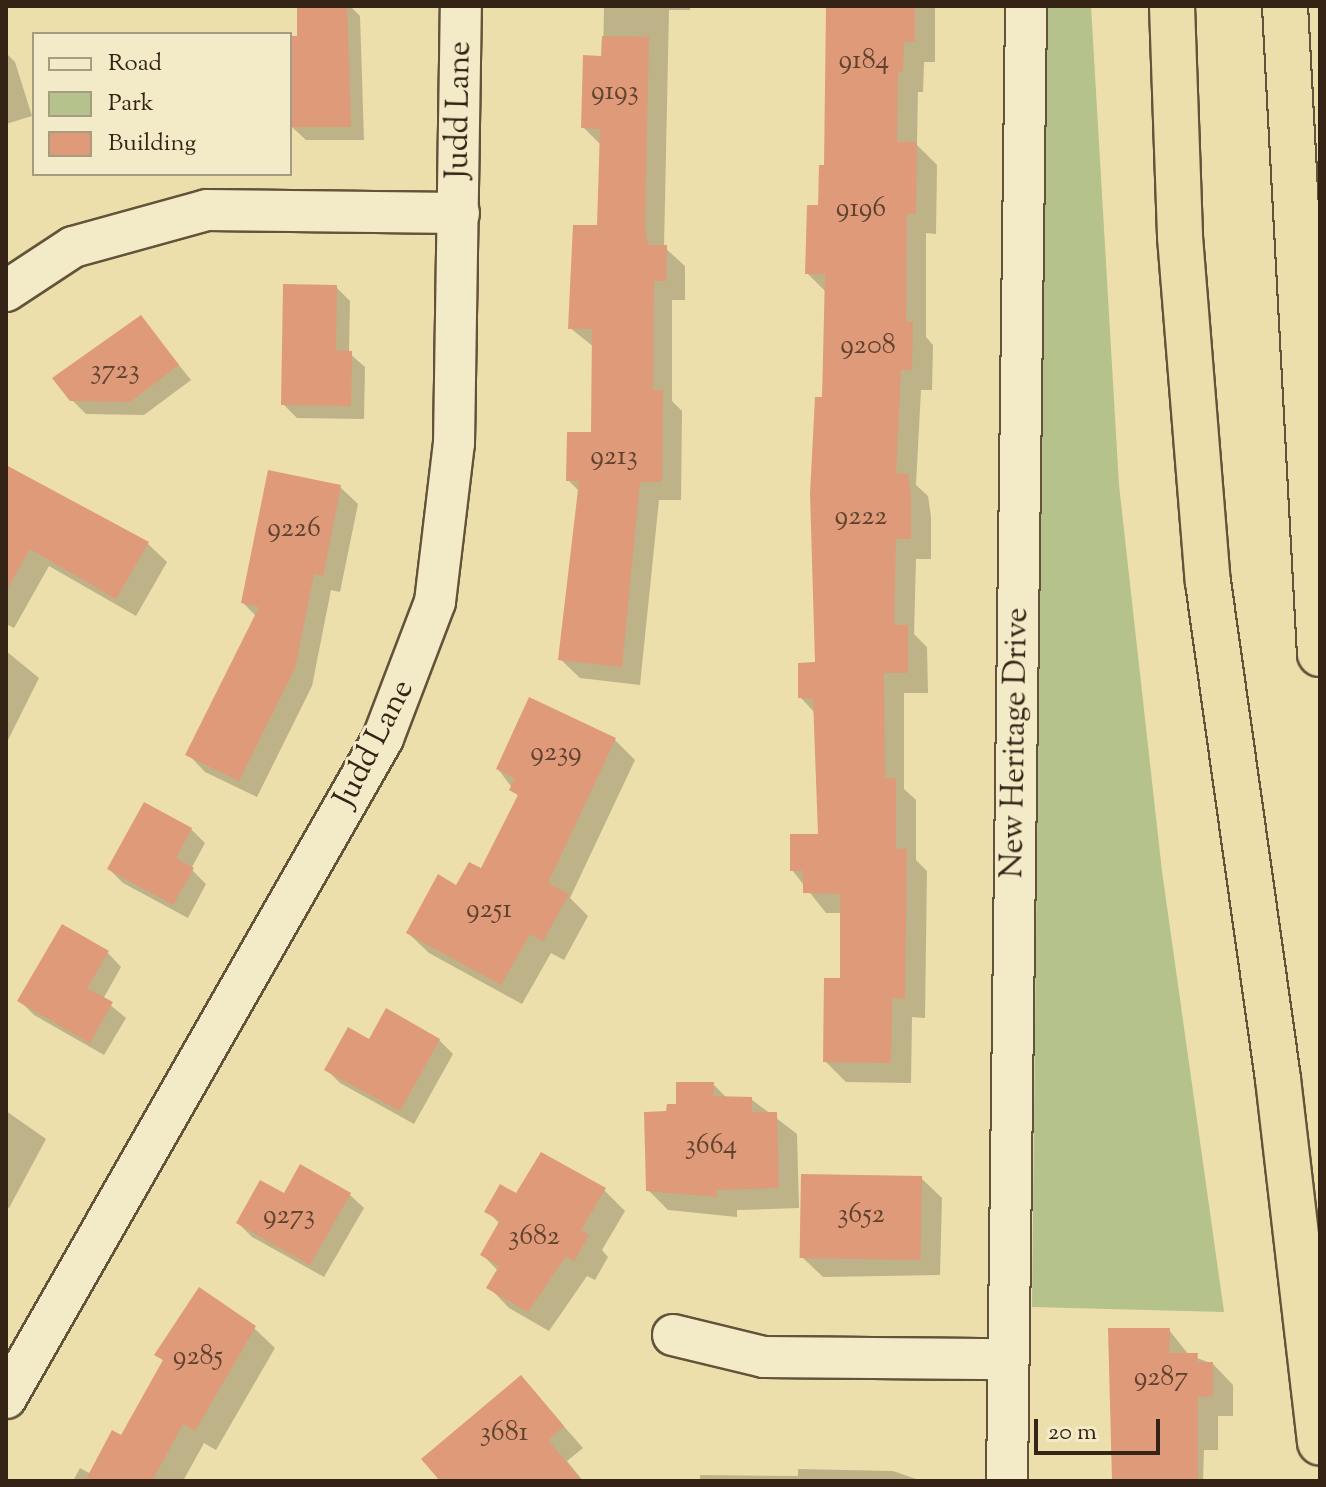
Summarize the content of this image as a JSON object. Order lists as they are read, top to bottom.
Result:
{
  "streets": {
    "street": ["Judd Lane", "New Heritage Drive"]
  },
  "house_numbers": [
    "9184",
    "9193",
    "9196",
    "9208",
    "3723",
    "9213",
    "9222",
    "9226",
    "9239",
    "9251",
    "3664",
    "3652",
    "9273",
    "3682",
    "9285",
    "9287",
    "3681"
  ],
  "legend": ["Road", "Park", "Building"],
  "scale_bar": "20 m"
}
